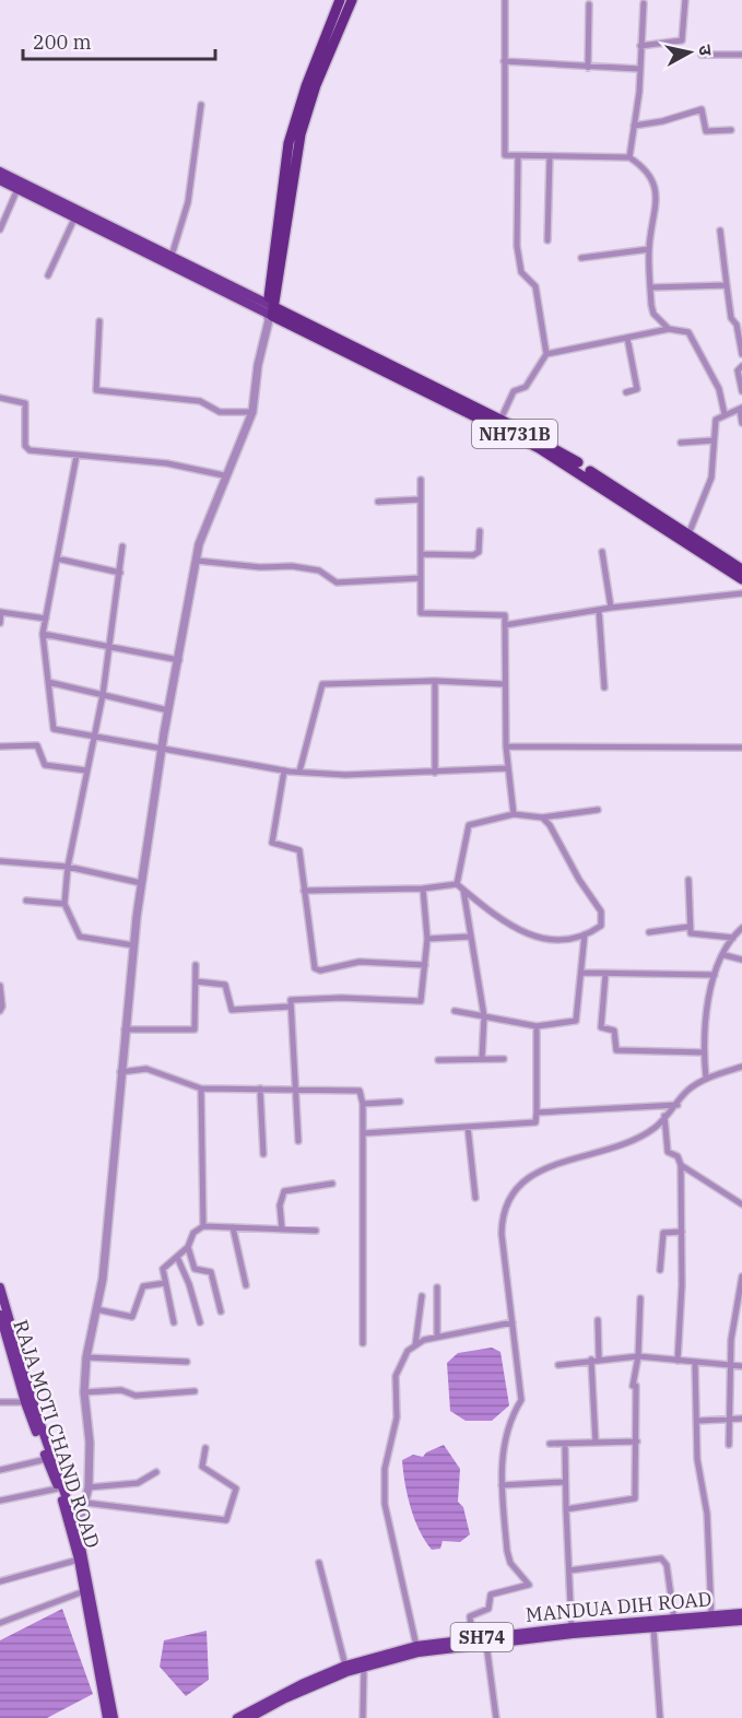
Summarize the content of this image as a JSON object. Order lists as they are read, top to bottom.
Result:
{
  "streets": {
    "highway": ["NH731B"],
    "main road": ["RAJA MOTI CHAND ROAD", "MANDUA DIH ROAD", "SH74"]
  },
  "scale_bar": "200 m",
  "north": "right"
}
